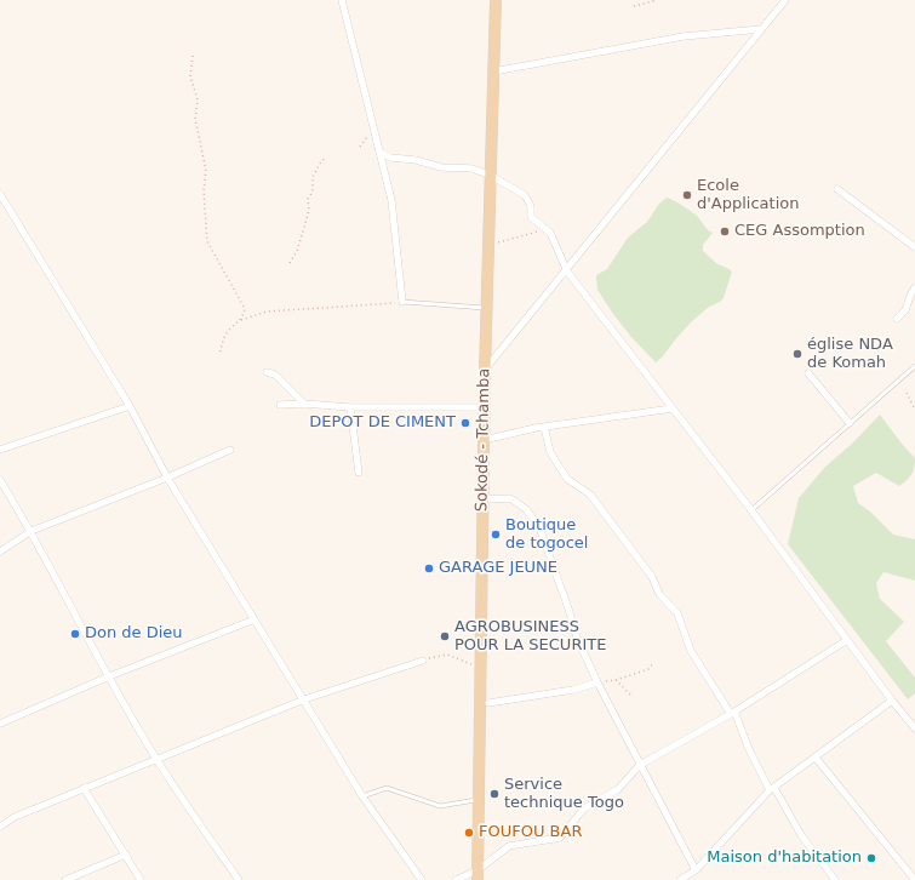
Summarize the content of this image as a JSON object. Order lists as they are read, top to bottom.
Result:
{
  "streets": {
    "main road": ["Sokodé - Tchamba"]
  },
  "places": [
    "Ecole d'Application",
    "CEG Assomption",
    "église NDA de Komah",
    "DEPOT DE CIMENT",
    "Boutique de togocel",
    "GARAGE JEUNE",
    "Don de Dieu",
    "AGROBUSINESS POUR LA SECURITE",
    "Service technique Togo",
    "FOUFOU BAR",
    "Maison d'habitation"
  ]
}
